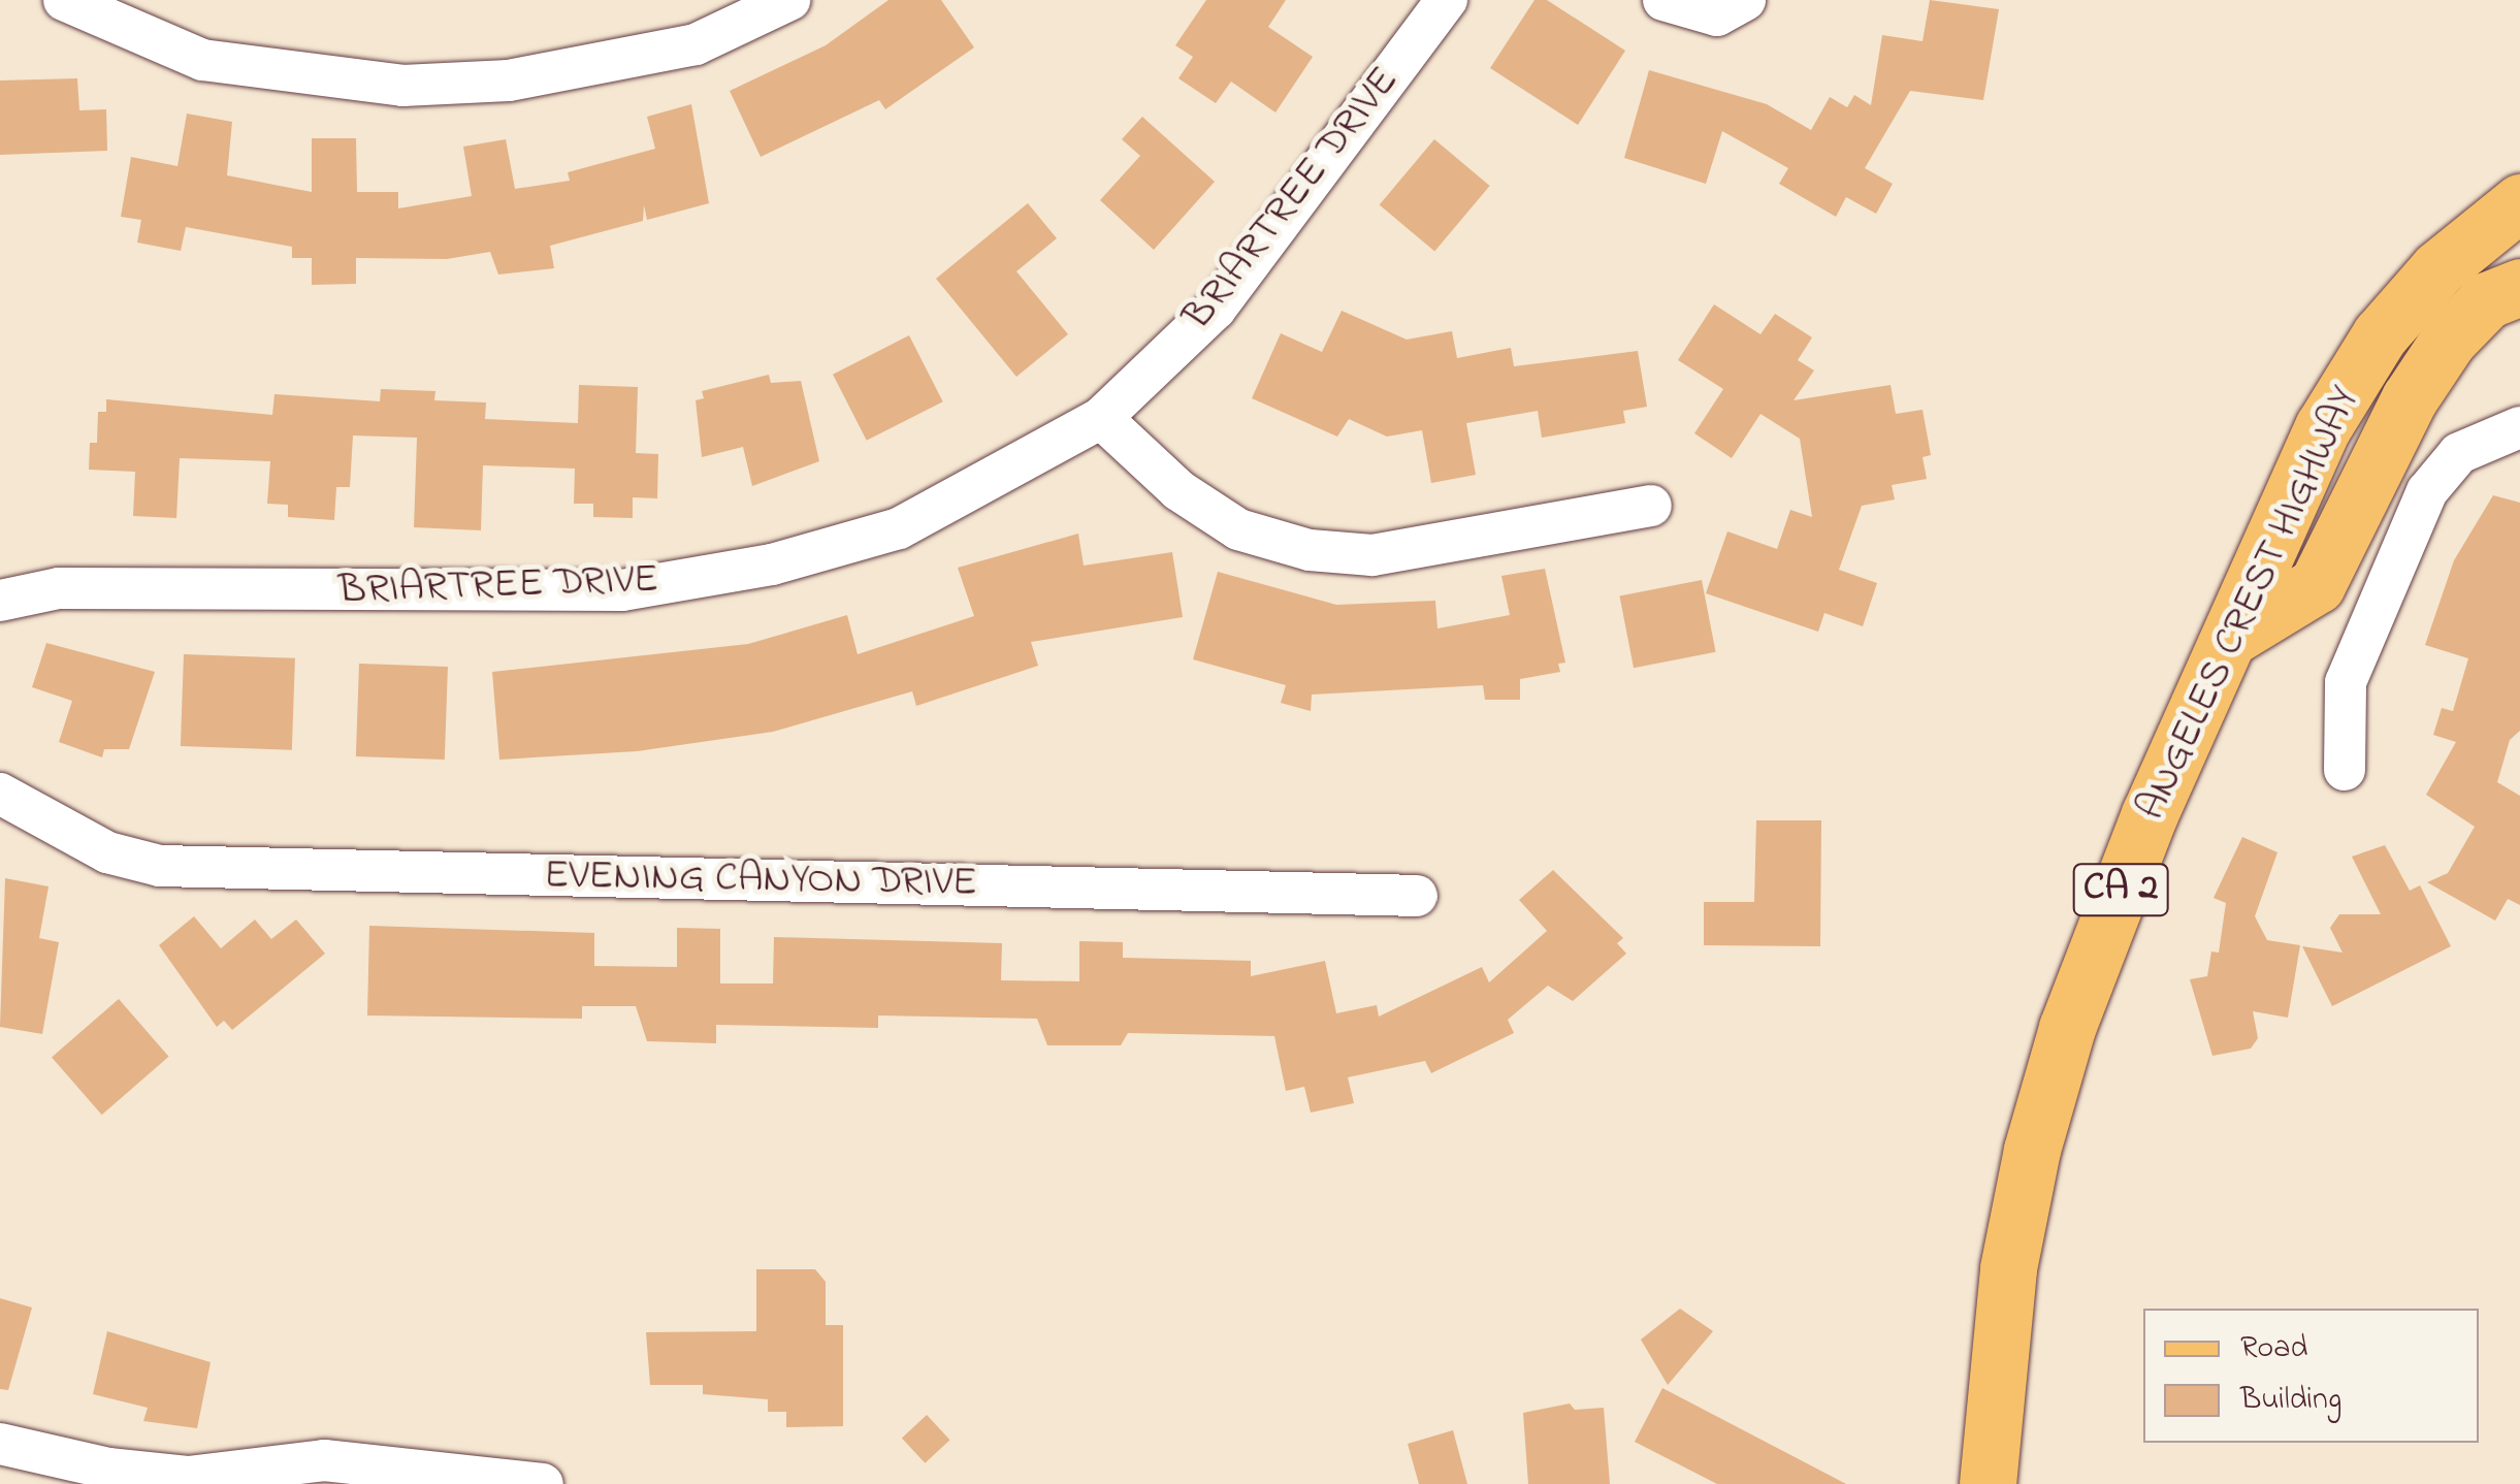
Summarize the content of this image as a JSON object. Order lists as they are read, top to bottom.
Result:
{
  "streets": {
    "main road": ["ANGELES CREST HIGHWAY", "CA 2"],
    "street": ["BRIARTREE DRIVE", "EVENING CANYON DRIVE"]
  },
  "legend": ["Road", "Building"]
}
